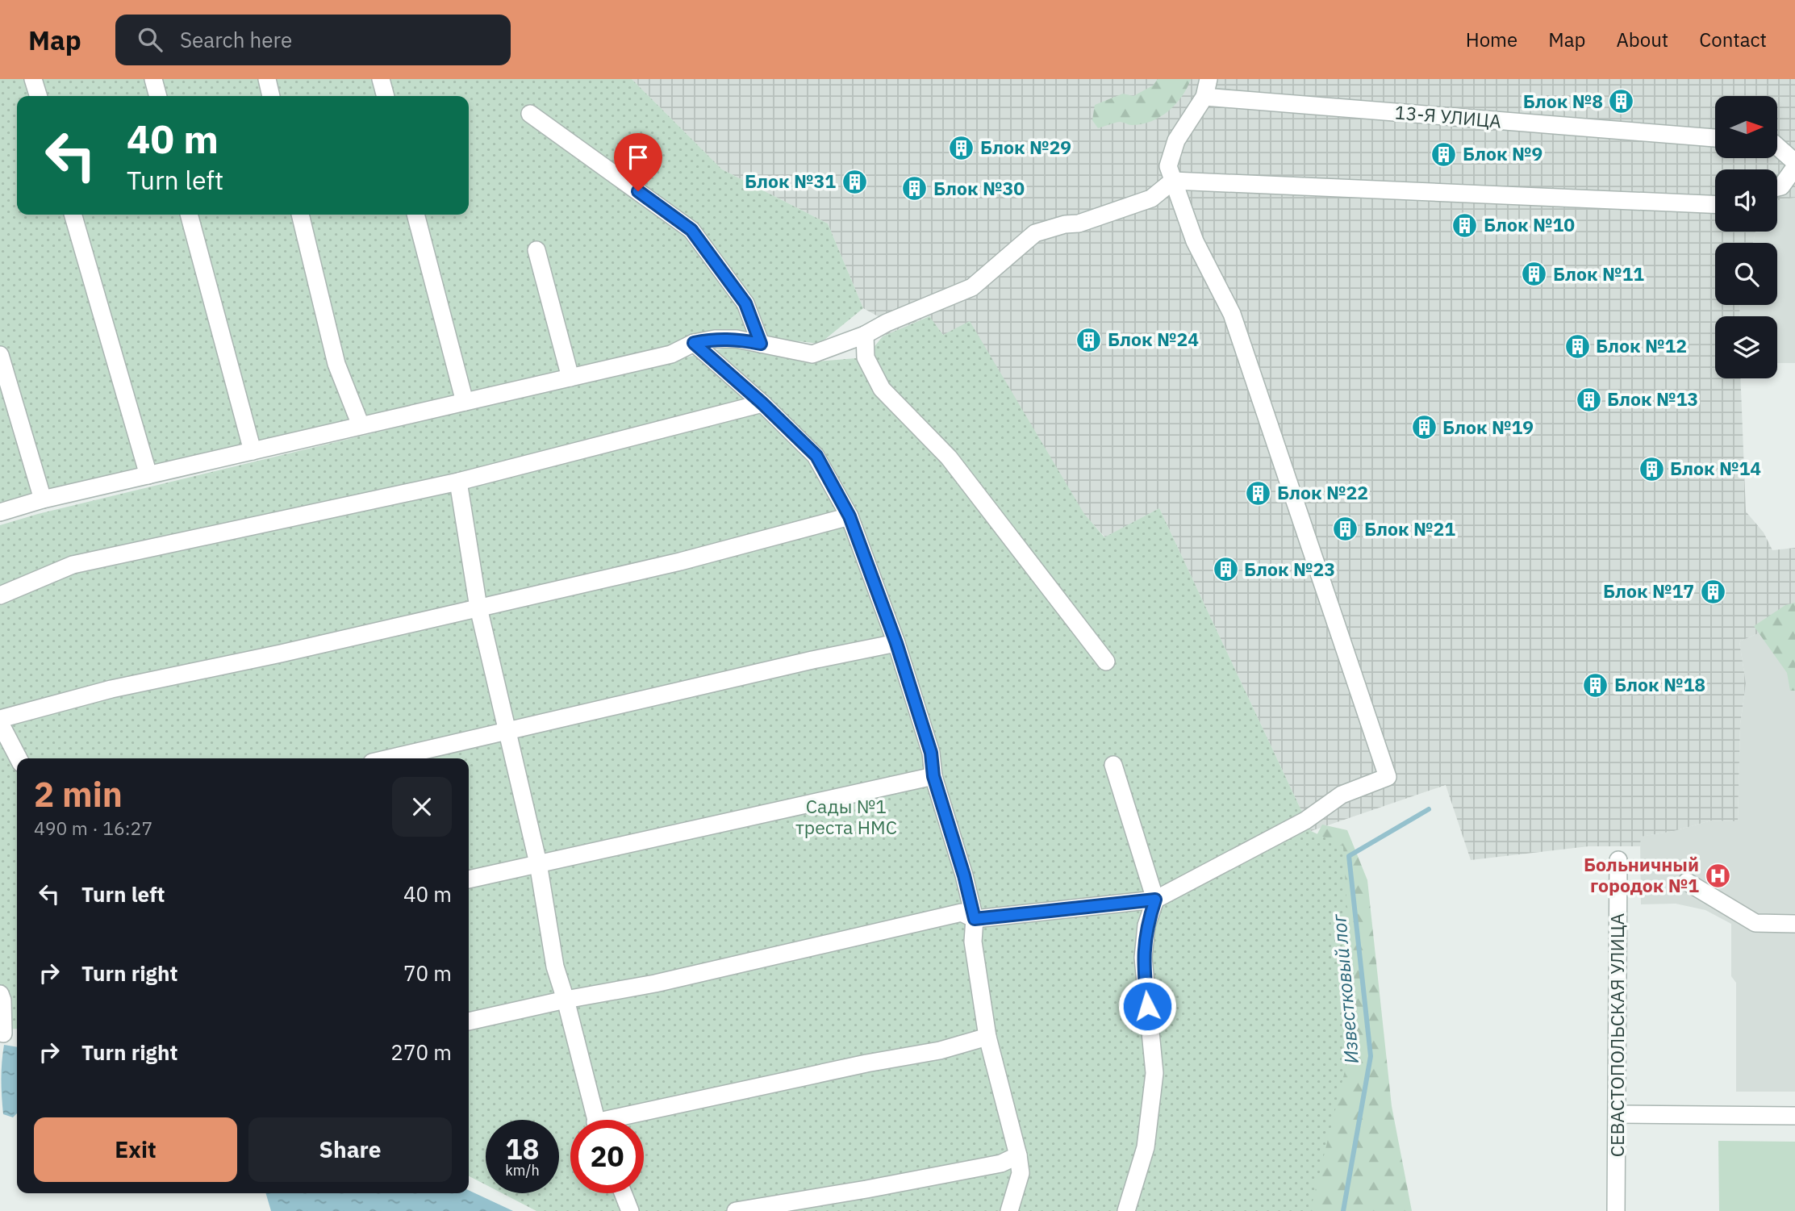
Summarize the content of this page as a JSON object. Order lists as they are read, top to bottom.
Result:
{
  "streets": {
    "street": ["13-Я УЛИЦА", "СЕВАСТОПОЛЬСКАЯ УЛИЦА"]
  },
  "water": ["Известковый лог"],
  "parks": ["Сады №1 треста НМС"],
  "places": {
    "building": [
      "Блок №8",
      "Блок №29",
      "Блок №9",
      "Блок №31",
      "Блок №30",
      "Блок №10",
      "Блок №11",
      "Блок №24",
      "Блок №12",
      "Блок №13",
      "Блок №19",
      "Блок №14",
      "Блок №22",
      "Блок №21",
      "Блок №23",
      "Блок №17",
      "Блок №18"
    ],
    "hospital": ["Больничный городок №1"]
  },
  "north": "right",
  "page": {
    "header": "Map",
    "search": "Search here",
    "nav": [
      "Home",
      "Map",
      "About",
      "Contact"
    ],
    "turn": ["40 m", "Turn left"],
    "heading": ["2 min", "490 m · 16:27"],
    "list": [
      {
        "name": "Turn left",
        "value": "40 m"
      },
      {
        "name": "Turn right",
        "value": "70 m"
      },
      {
        "name": "Turn right",
        "value": "270 m"
      }
    ],
    "buttons": ["Exit", "Share"],
    "speed": "18 km/h",
    "limit": "20"
  }
}
